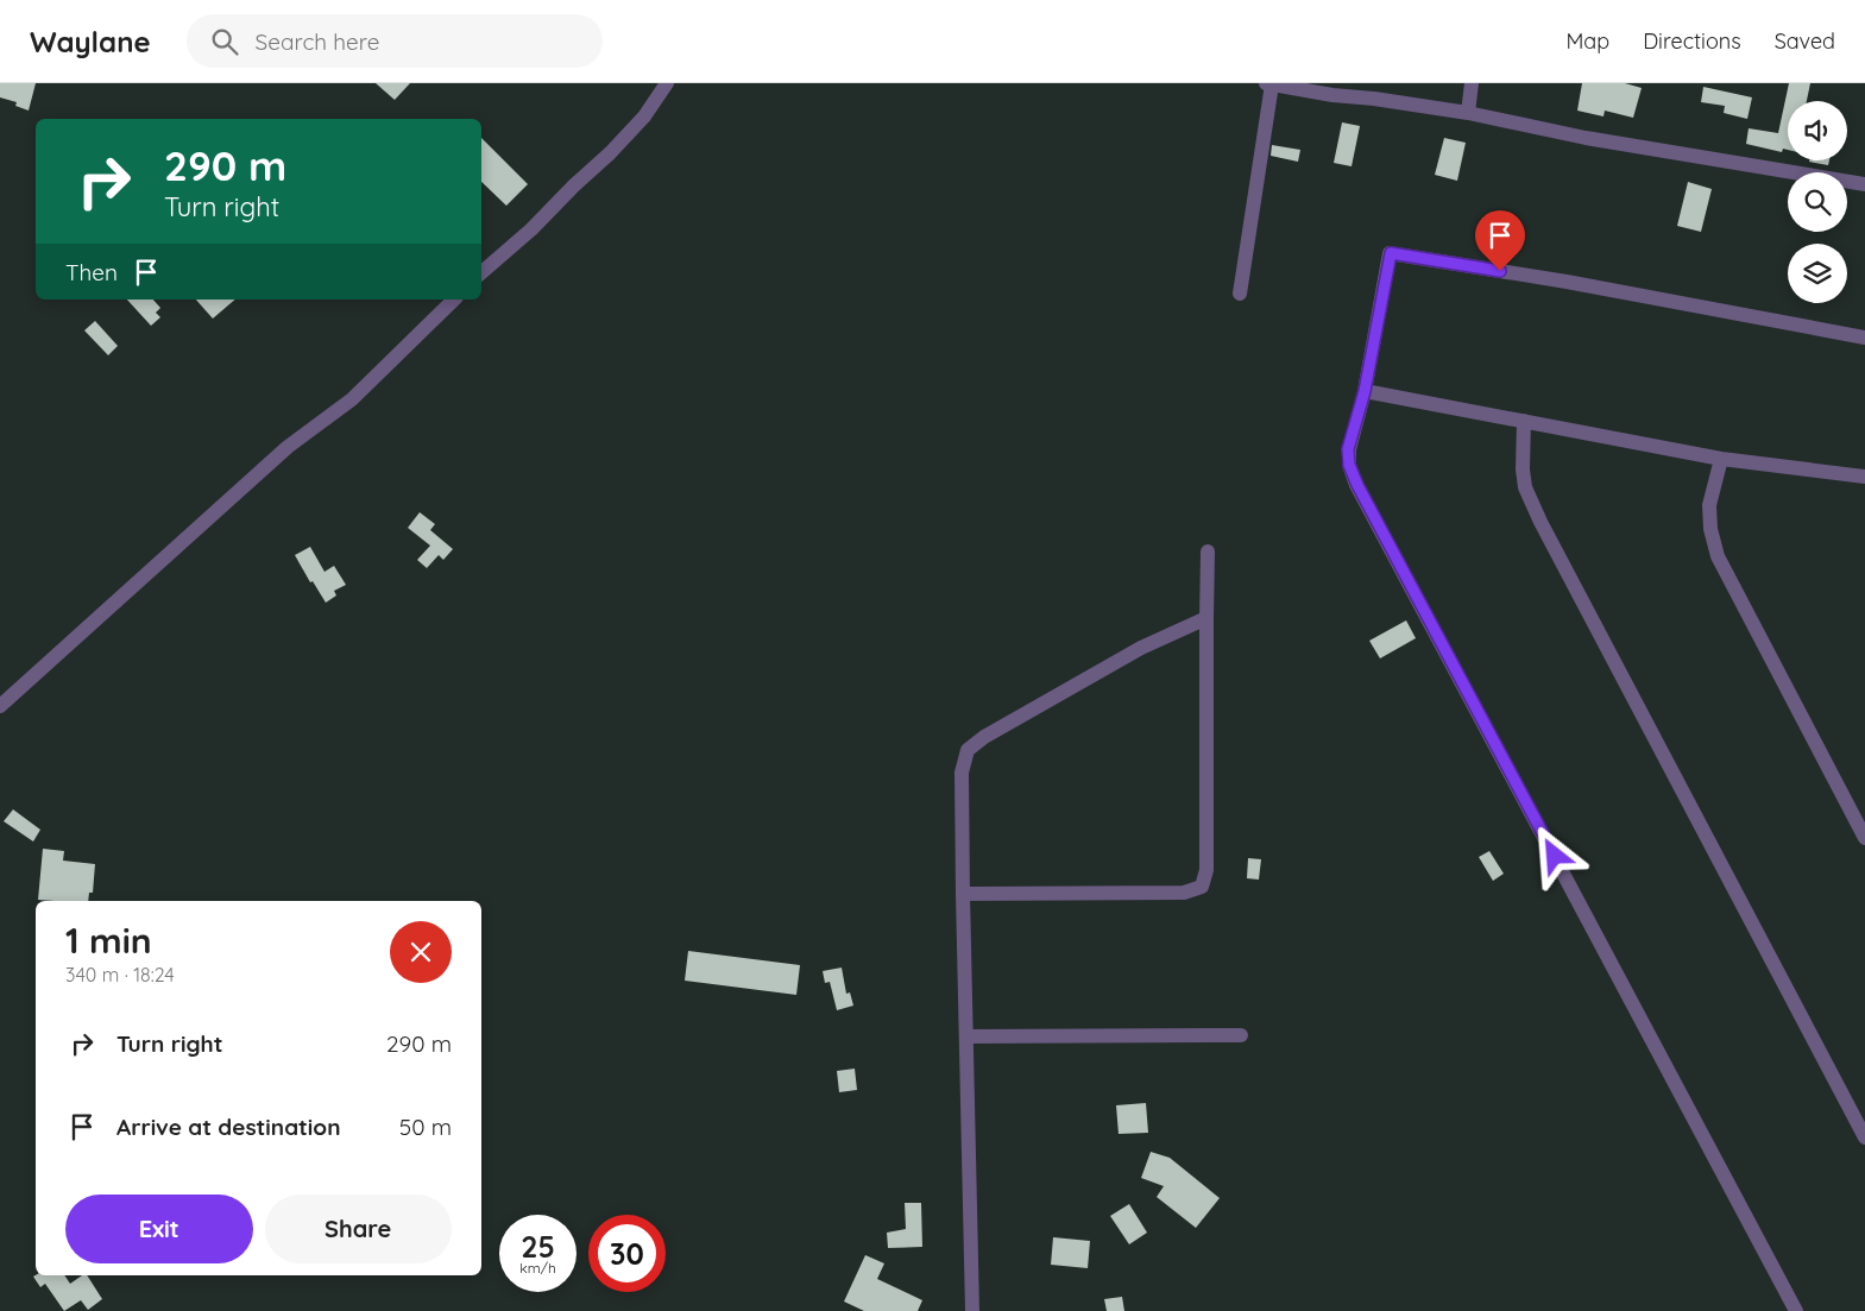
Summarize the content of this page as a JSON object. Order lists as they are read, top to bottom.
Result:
{
  "page": {
    "header": "Waylane",
    "search": "Search here",
    "nav": ["Map", "Directions", "Saved"],
    "turn": ["290 m", "Turn right"],
    "then": "Then",
    "heading": ["1 min", "340 m · 18:24"],
    "list": [
      {
        "name": "Turn right",
        "value": "290 m"
      },
      {
        "name": "Arrive at destination",
        "value": "50 m"
      }
    ],
    "buttons": ["Exit", "Share"],
    "speed": "25 km/h",
    "limit": "30"
  }
}
